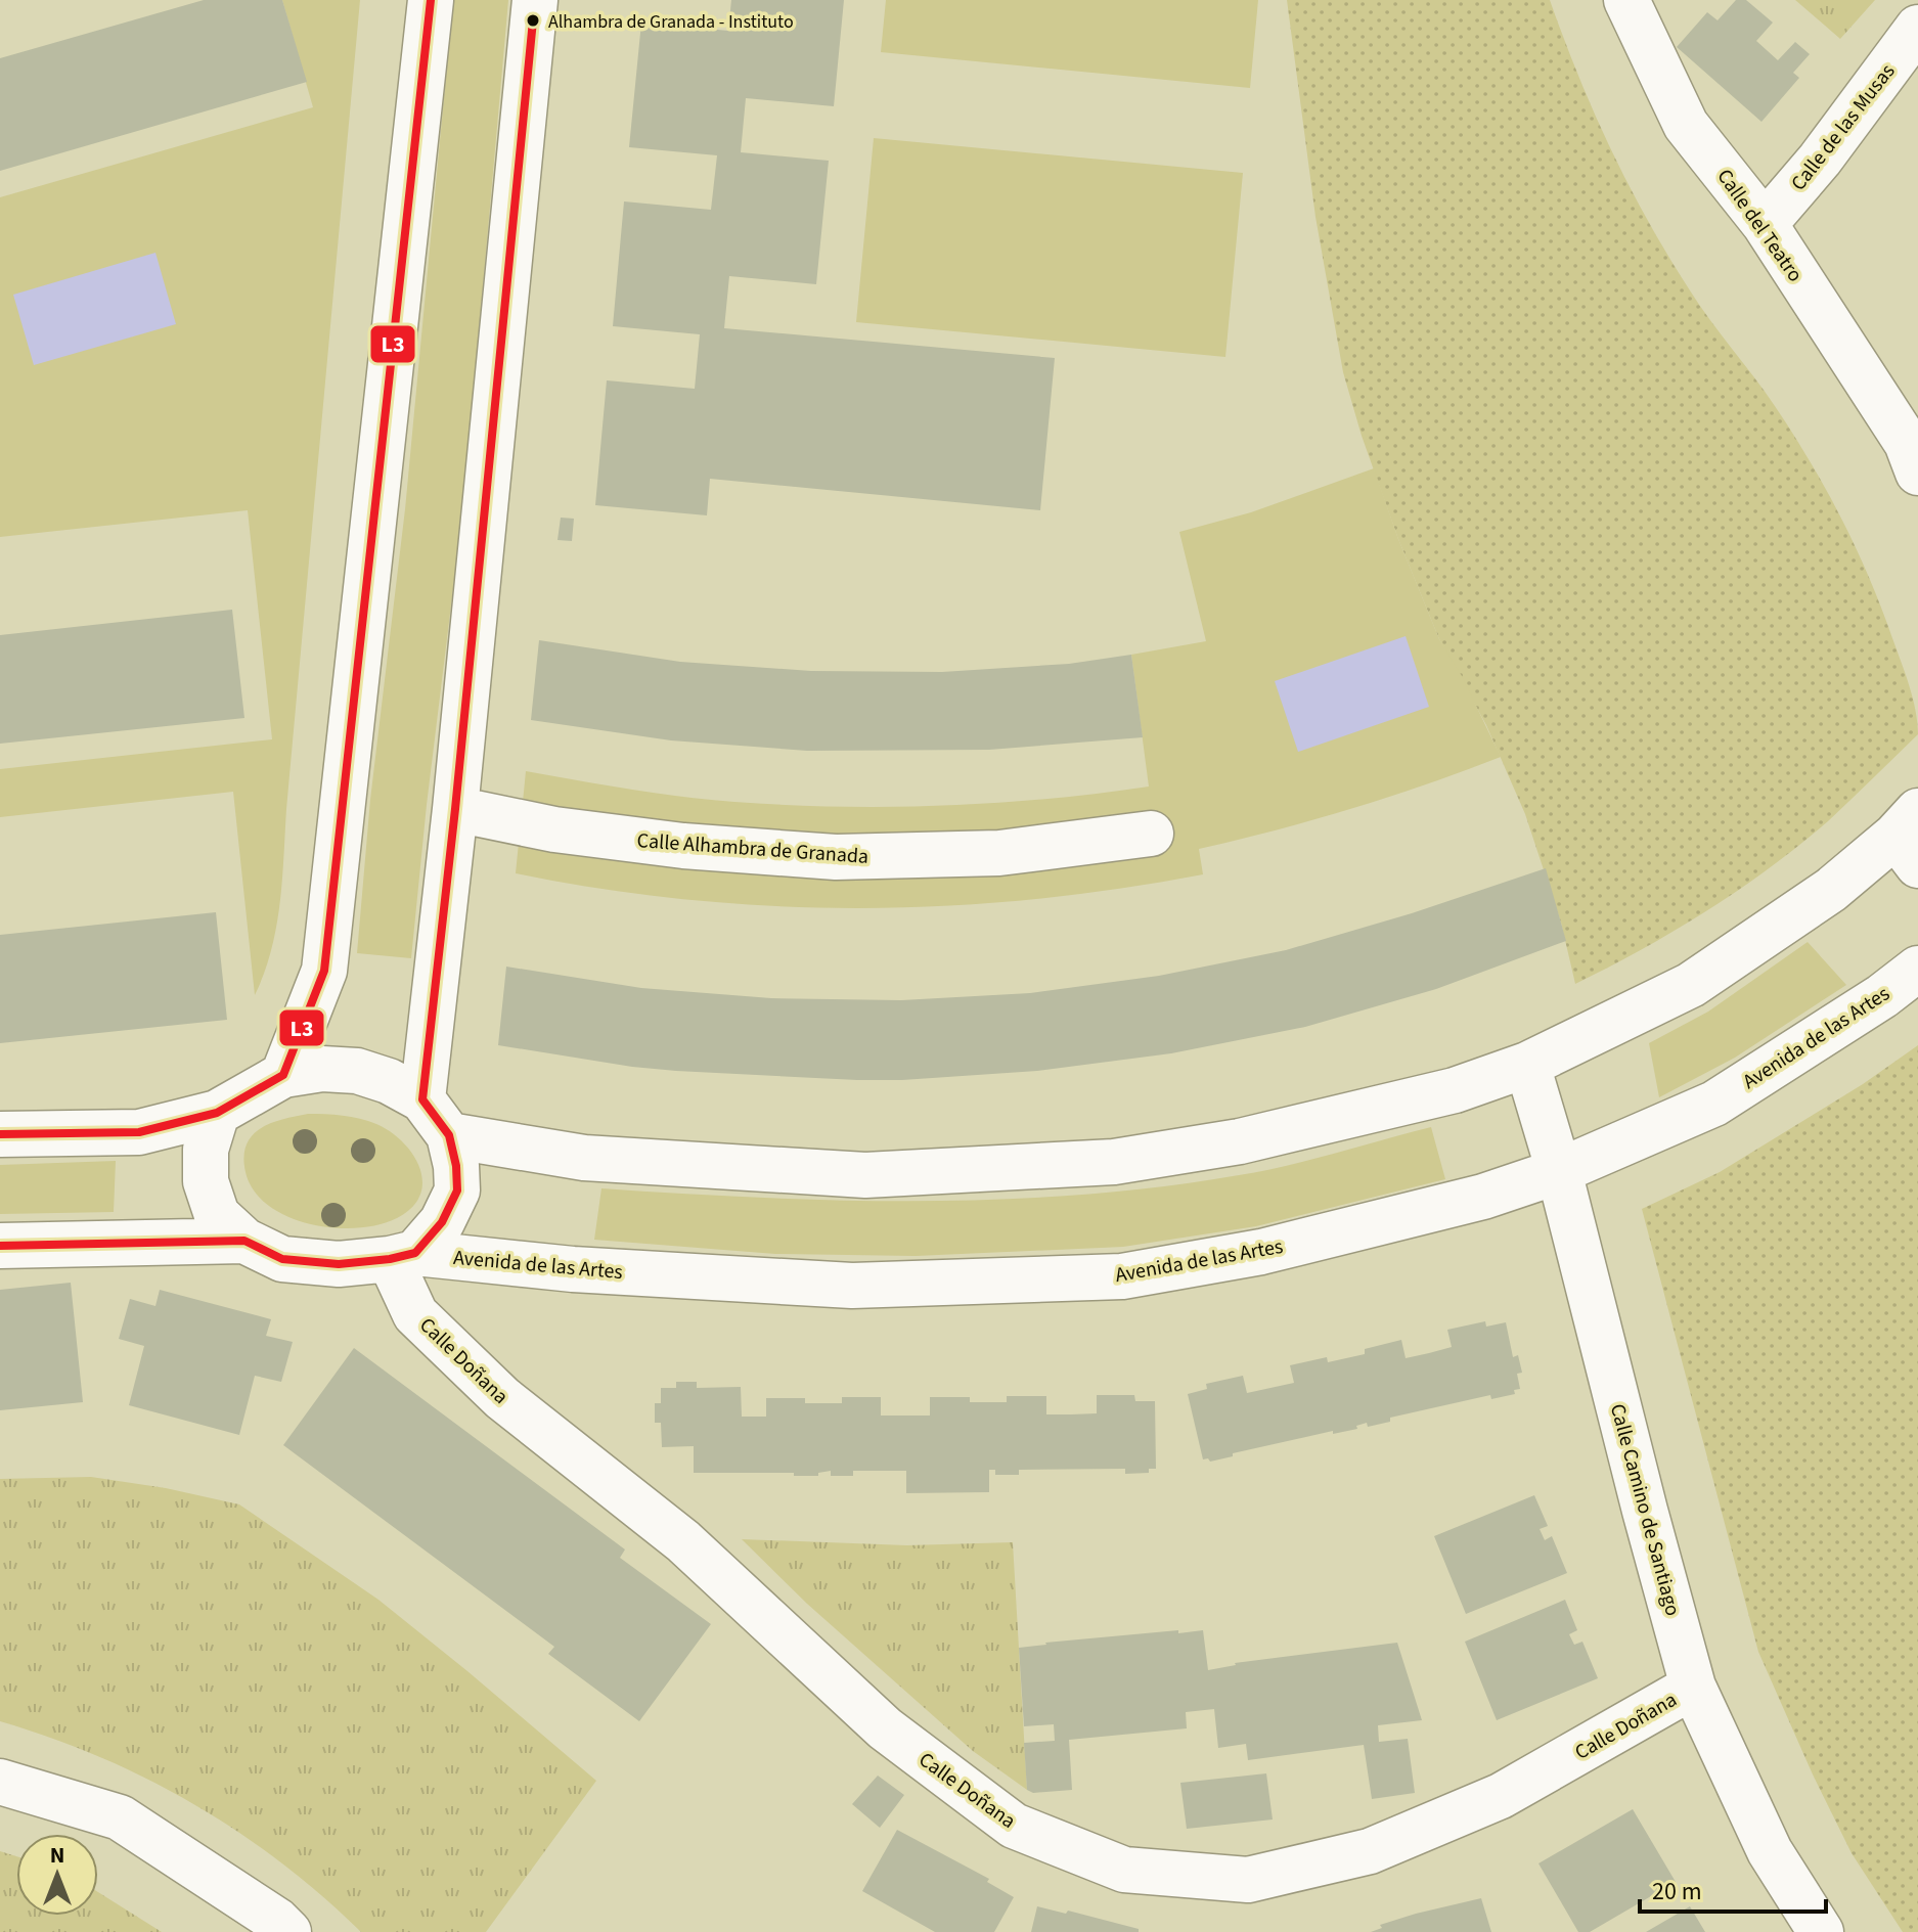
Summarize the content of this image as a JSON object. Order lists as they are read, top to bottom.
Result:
{
  "streets": {
    "street": [
      "Calle de las Musas",
      "Calle del Teatro",
      "Calle Alhambra de Granada",
      "Avenida de las Artes",
      "Calle Doñana",
      "Calle Camino de Santiago"
    ]
  },
  "crossings": [
    ["Calle de las Musas", "Calle del Teatro"],
    ["Avenida de las Artes", "Calle Doñana"],
    ["Avenida de las Artes", "Calle Camino de Santiago"],
    ["Calle Doñana", "Calle Camino de Santiago"]
  ],
  "places": ["Alhambra de Granada - Instituto"],
  "lines": ["transit line L3"],
  "scale_bar": "20 m",
  "north": "top"
}
